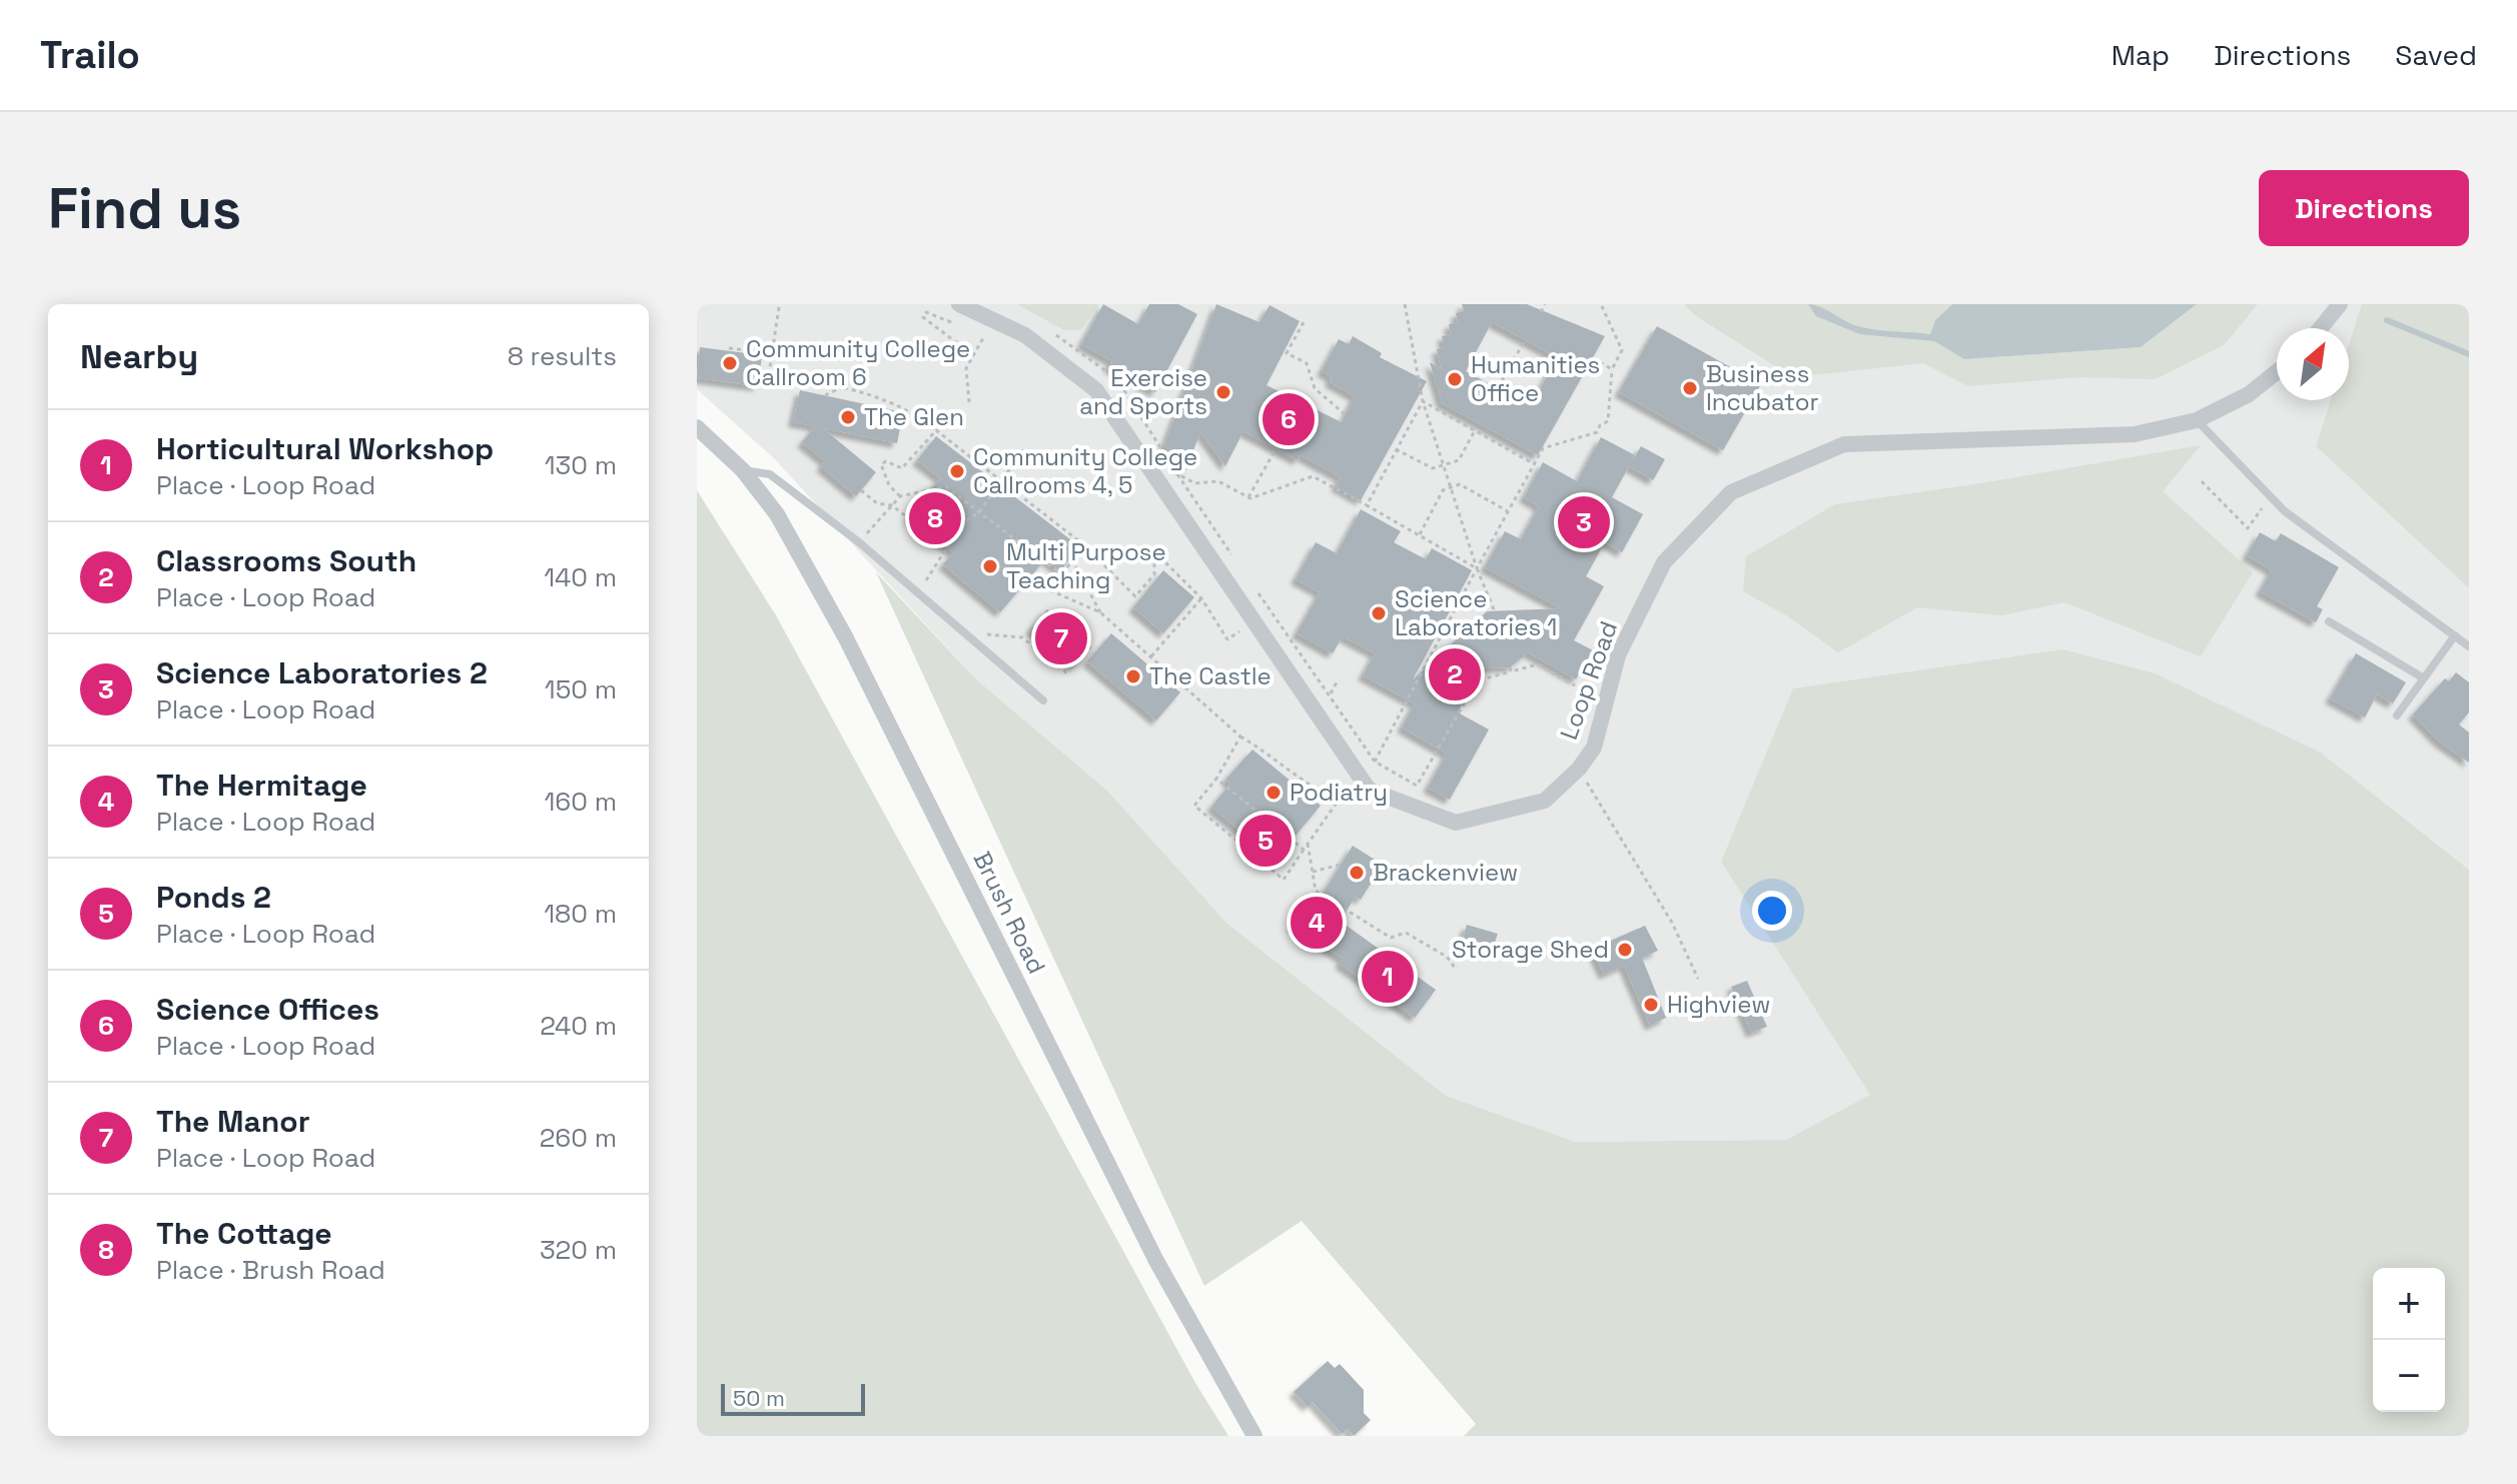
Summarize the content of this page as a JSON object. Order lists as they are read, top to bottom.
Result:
{
  "streets": {
    "street": ["Loop Road", "Brush Road"]
  },
  "places": [
    "Community College Callroom 6",
    "Humanities Office",
    "Business Incubator",
    "Exercise and Sports",
    "The Glen",
    "Community College Callrooms 4, 5",
    "Multi Purpose Teaching",
    "Science Laboratories 1",
    "The Castle",
    "Podiatry",
    "Brackenview",
    "Storage Shed",
    "Highview"
  ],
  "scale_bar": "50 m",
  "north": "top right",
  "page": {
    "header": "Trailo",
    "nav": ["Map", "Directions", "Saved"],
    "buttons": "Directions",
    "title": "Find us",
    "heading": ["Nearby", "8 results"],
    "pins": [
      "6",
      "8",
      "3",
      "7",
      "2",
      "5",
      "4",
      "1"
    ],
    "list": [
      {
        "mark": "1",
        "name": "Horticultural Workshop",
        "note": "Place · Loop Road",
        "value": "130 m"
      },
      {
        "mark": "2",
        "name": "Classrooms South",
        "note": "Place · Loop Road",
        "value": "140 m"
      },
      {
        "mark": "3",
        "name": "Science Laboratories 2",
        "note": "Place · Loop Road",
        "value": "150 m"
      },
      {
        "mark": "4",
        "name": "The Hermitage",
        "note": "Place · Loop Road",
        "value": "160 m"
      },
      {
        "mark": "5",
        "name": "Ponds 2",
        "note": "Place · Loop Road",
        "value": "180 m"
      },
      {
        "mark": "6",
        "name": "Science Offices",
        "note": "Place · Loop Road",
        "value": "240 m"
      },
      {
        "mark": "7",
        "name": "The Manor",
        "note": "Place · Loop Road",
        "value": "260 m"
      },
      {
        "mark": "8",
        "name": "The Cottage",
        "note": "Place · Brush Road",
        "value": "320 m"
      }
    ],
    "map_buttons": ["+", "−"],
    "scale": "50 m"
  }
}
